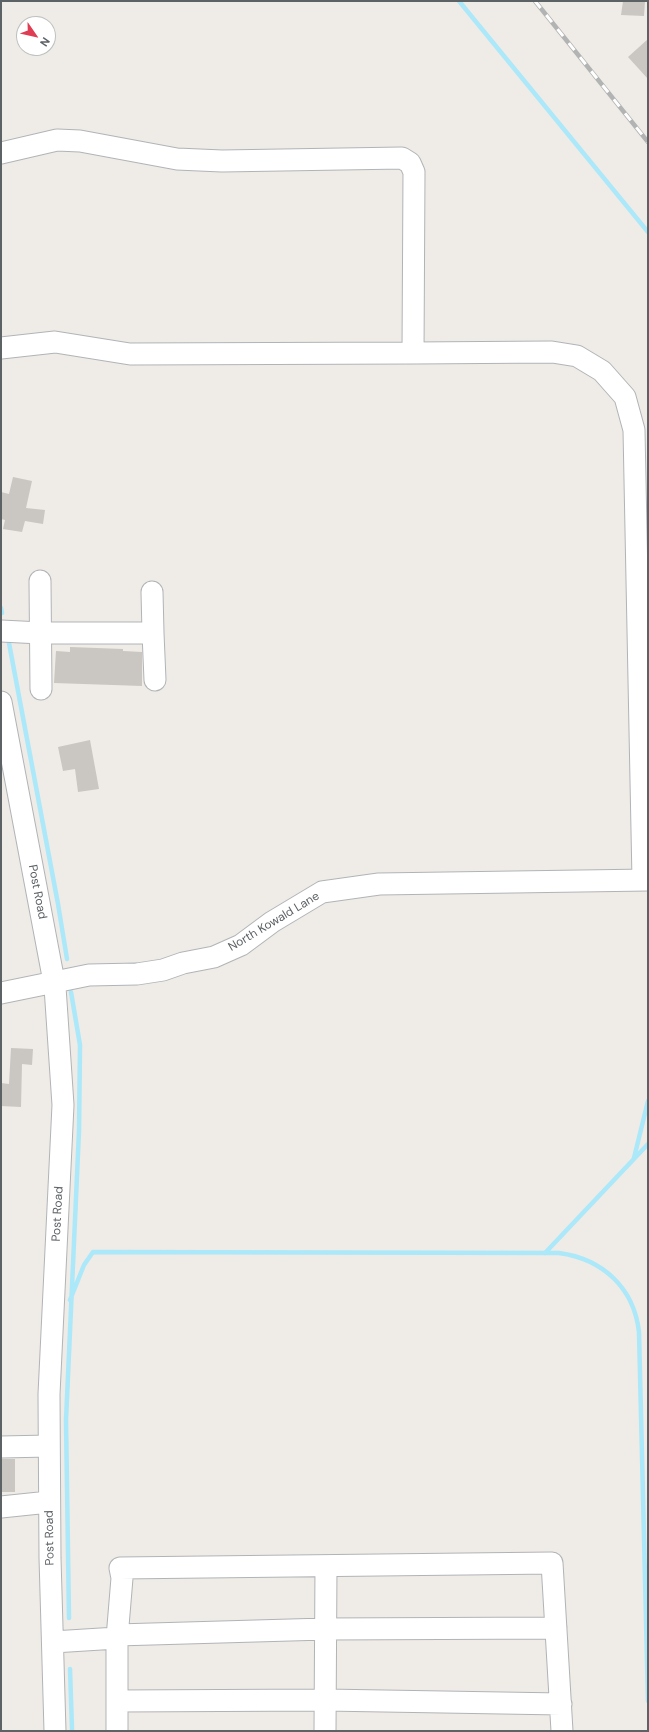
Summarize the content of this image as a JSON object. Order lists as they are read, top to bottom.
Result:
{
  "streets": {
    "street": ["Post Road", "North Kowald Lane"]
  },
  "crossings": [
    ["Post Road", "North Kowald Lane"]
  ],
  "north": "bottom right"
}
